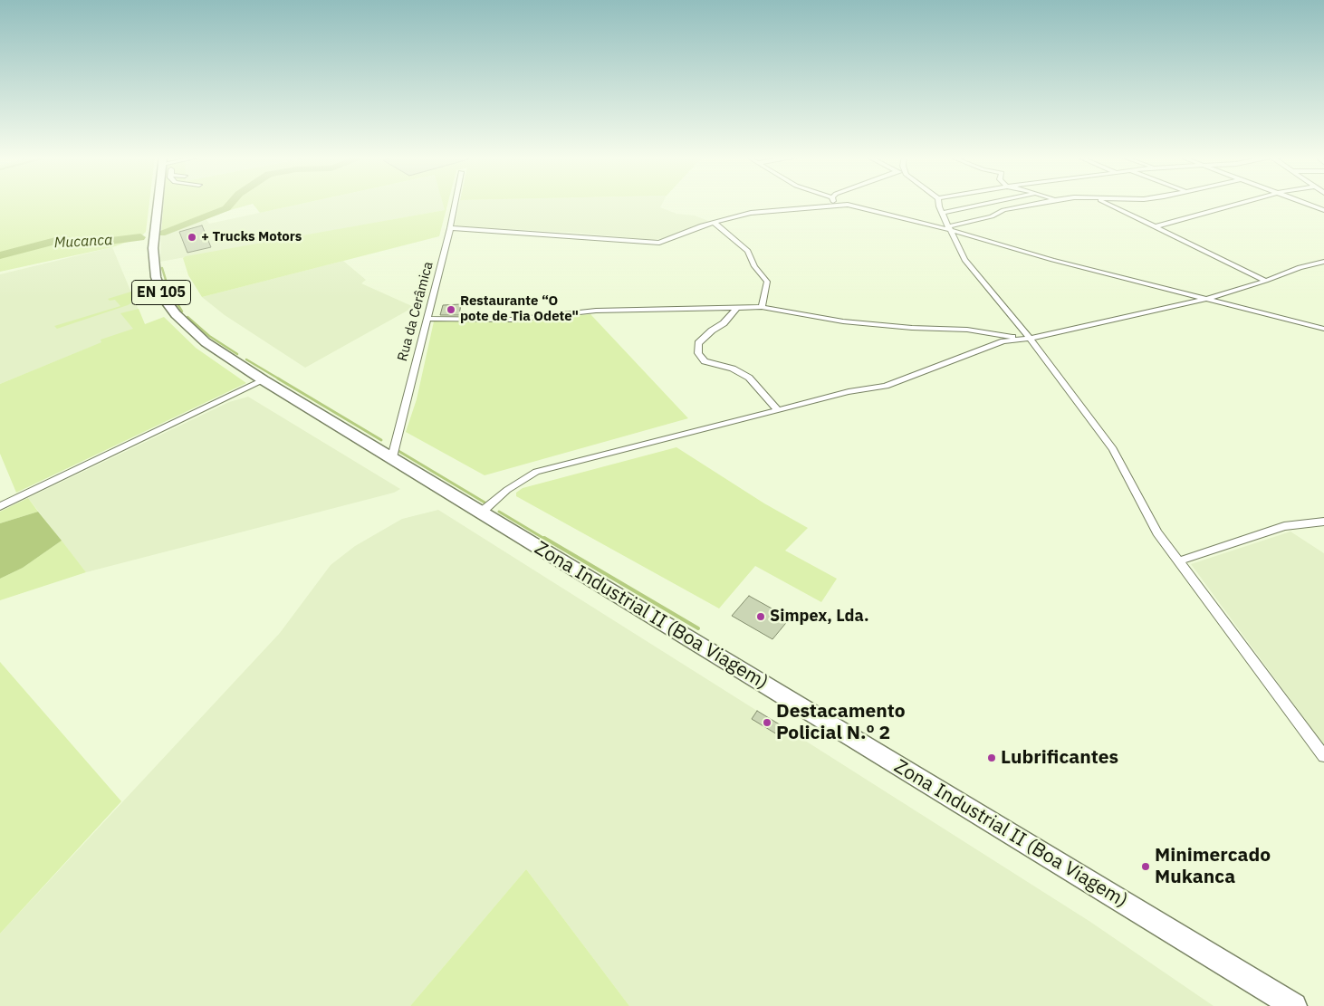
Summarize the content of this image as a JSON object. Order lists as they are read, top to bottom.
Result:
{
  "streets": {
    "main road": ["EN 105", "Zona Industrial II (Boa Viagem)"],
    "street": ["Rua da Cerâmica"]
  },
  "crossings": [
    ["EN 105", "Zona Industrial II (Boa Viagem)"],
    ["Rua da Cerâmica", "Zona Industrial II (Boa Viagem)"]
  ],
  "water": ["Mucanca"],
  "places": [
    "+ Trucks Motors",
    "Restaurante “O pote de Tia Odete\"",
    "Simpex, Lda.",
    "Destacamento Policial N.º 2",
    "Lubrificantes",
    "Minimercado Mukanca"
  ]
}
